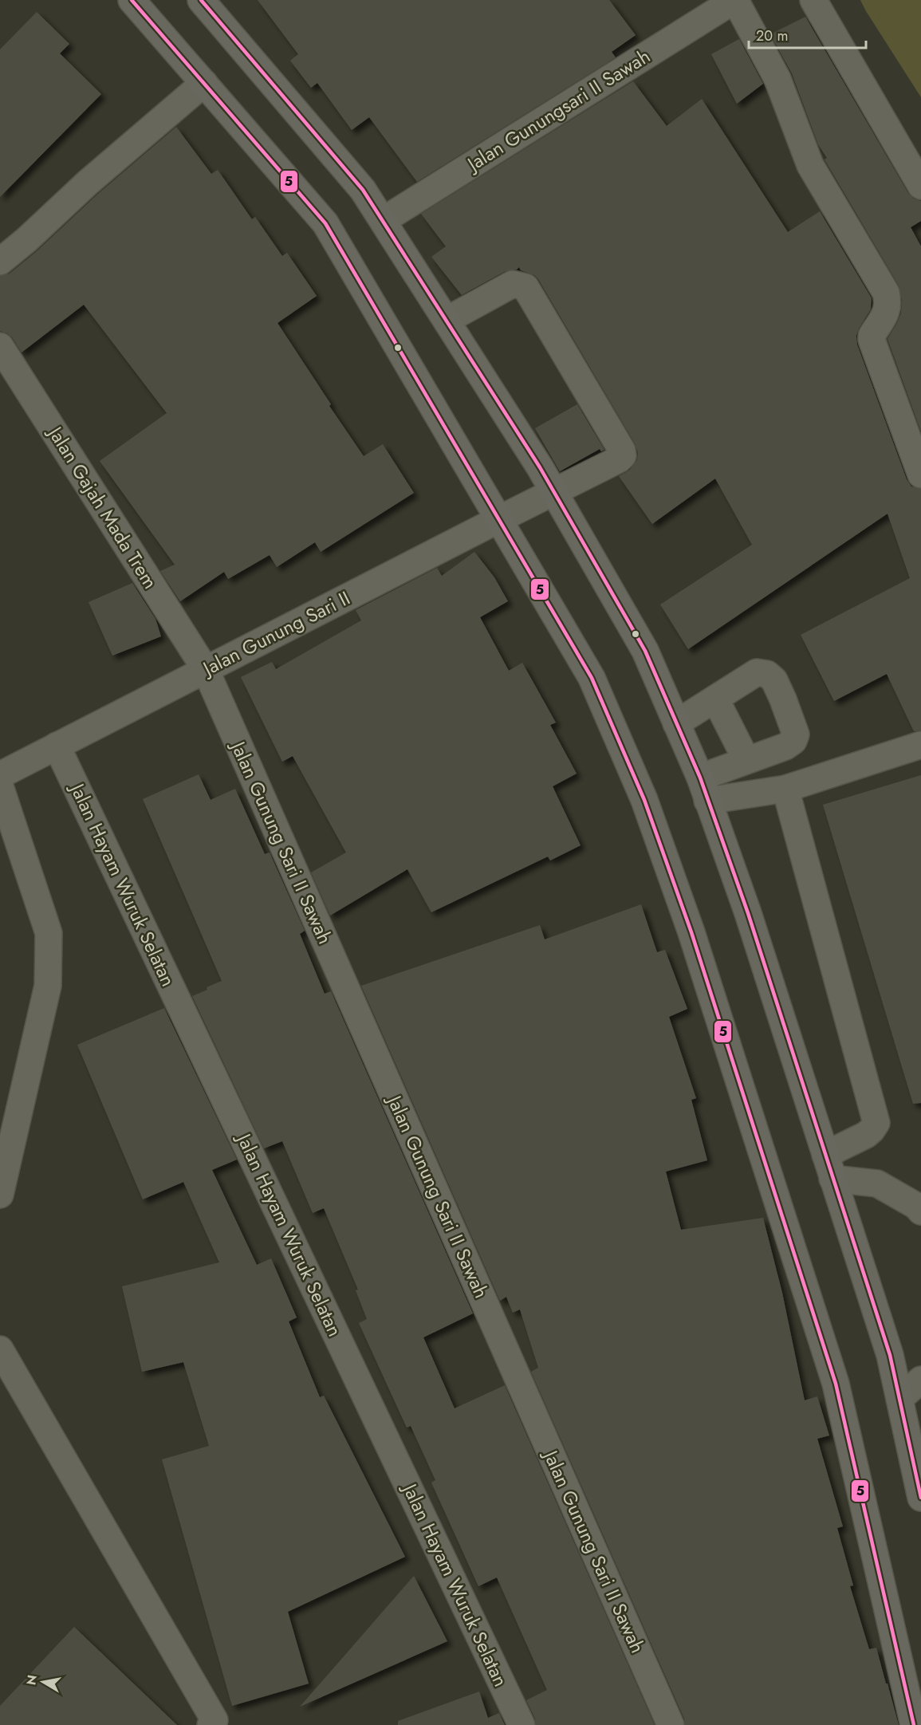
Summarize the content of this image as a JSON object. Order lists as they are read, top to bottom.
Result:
{
  "streets": {
    "street": [
      "Jalan Gunungsari II Sawah",
      "Jalan Gajah Mada Trem",
      "Jalan Gunung Sari II",
      "Jalan Gunung Sari II Sawah",
      "Jalan Hayam Wuruk Selatan"
    ]
  },
  "crossings": [
    ["Jalan Gajah Mada Trem", "Jalan Gunung Sari II"],
    ["Jalan Gajah Mada Trem", "Jalan Gunung Sari II Sawah"],
    ["Jalan Gunung Sari II", "Jalan Gunung Sari II Sawah"],
    ["Jalan Gunung Sari II", "Jalan Hayam Wuruk Selatan"]
  ],
  "lines": ["transit line 5"],
  "scale_bar": "20 m",
  "north": "left"
}
